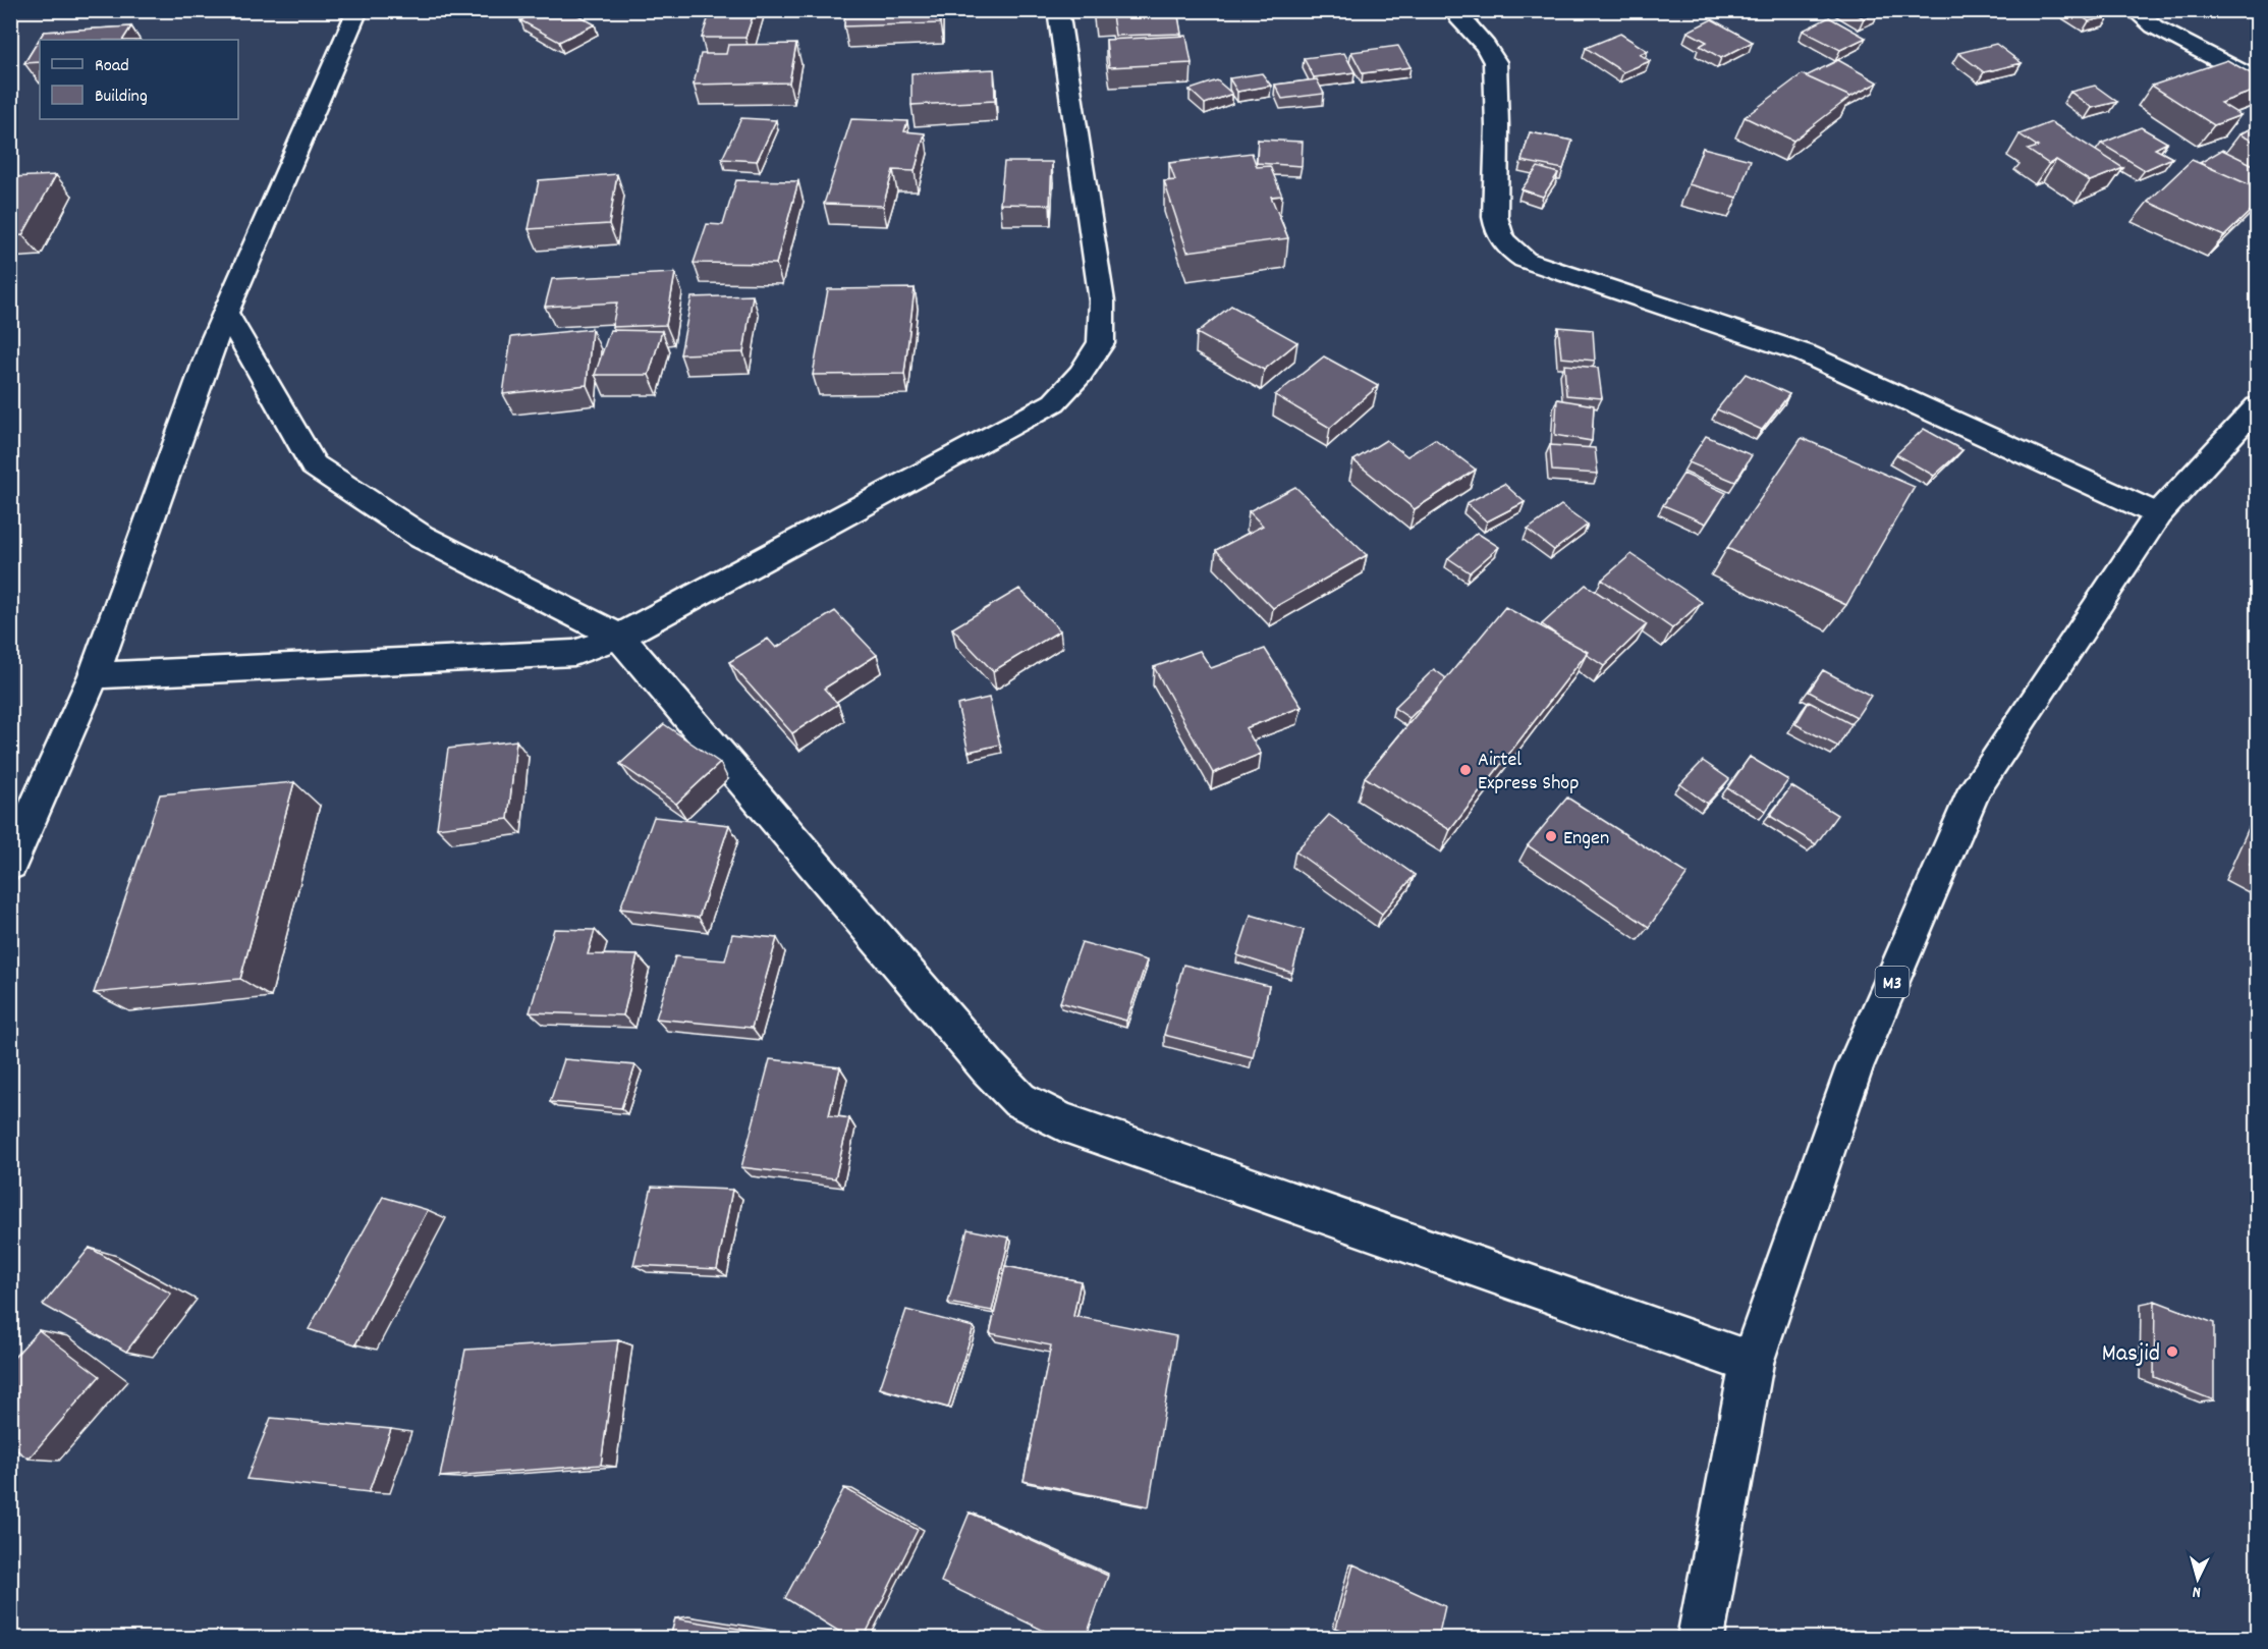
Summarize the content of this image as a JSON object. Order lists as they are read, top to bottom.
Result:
{
  "streets": {
    "main road": ["M3"]
  },
  "places": ["Airtel Express Shop", "Engen", "Masjid"],
  "legend": ["Road", "Building"],
  "north": "bottom"
}
